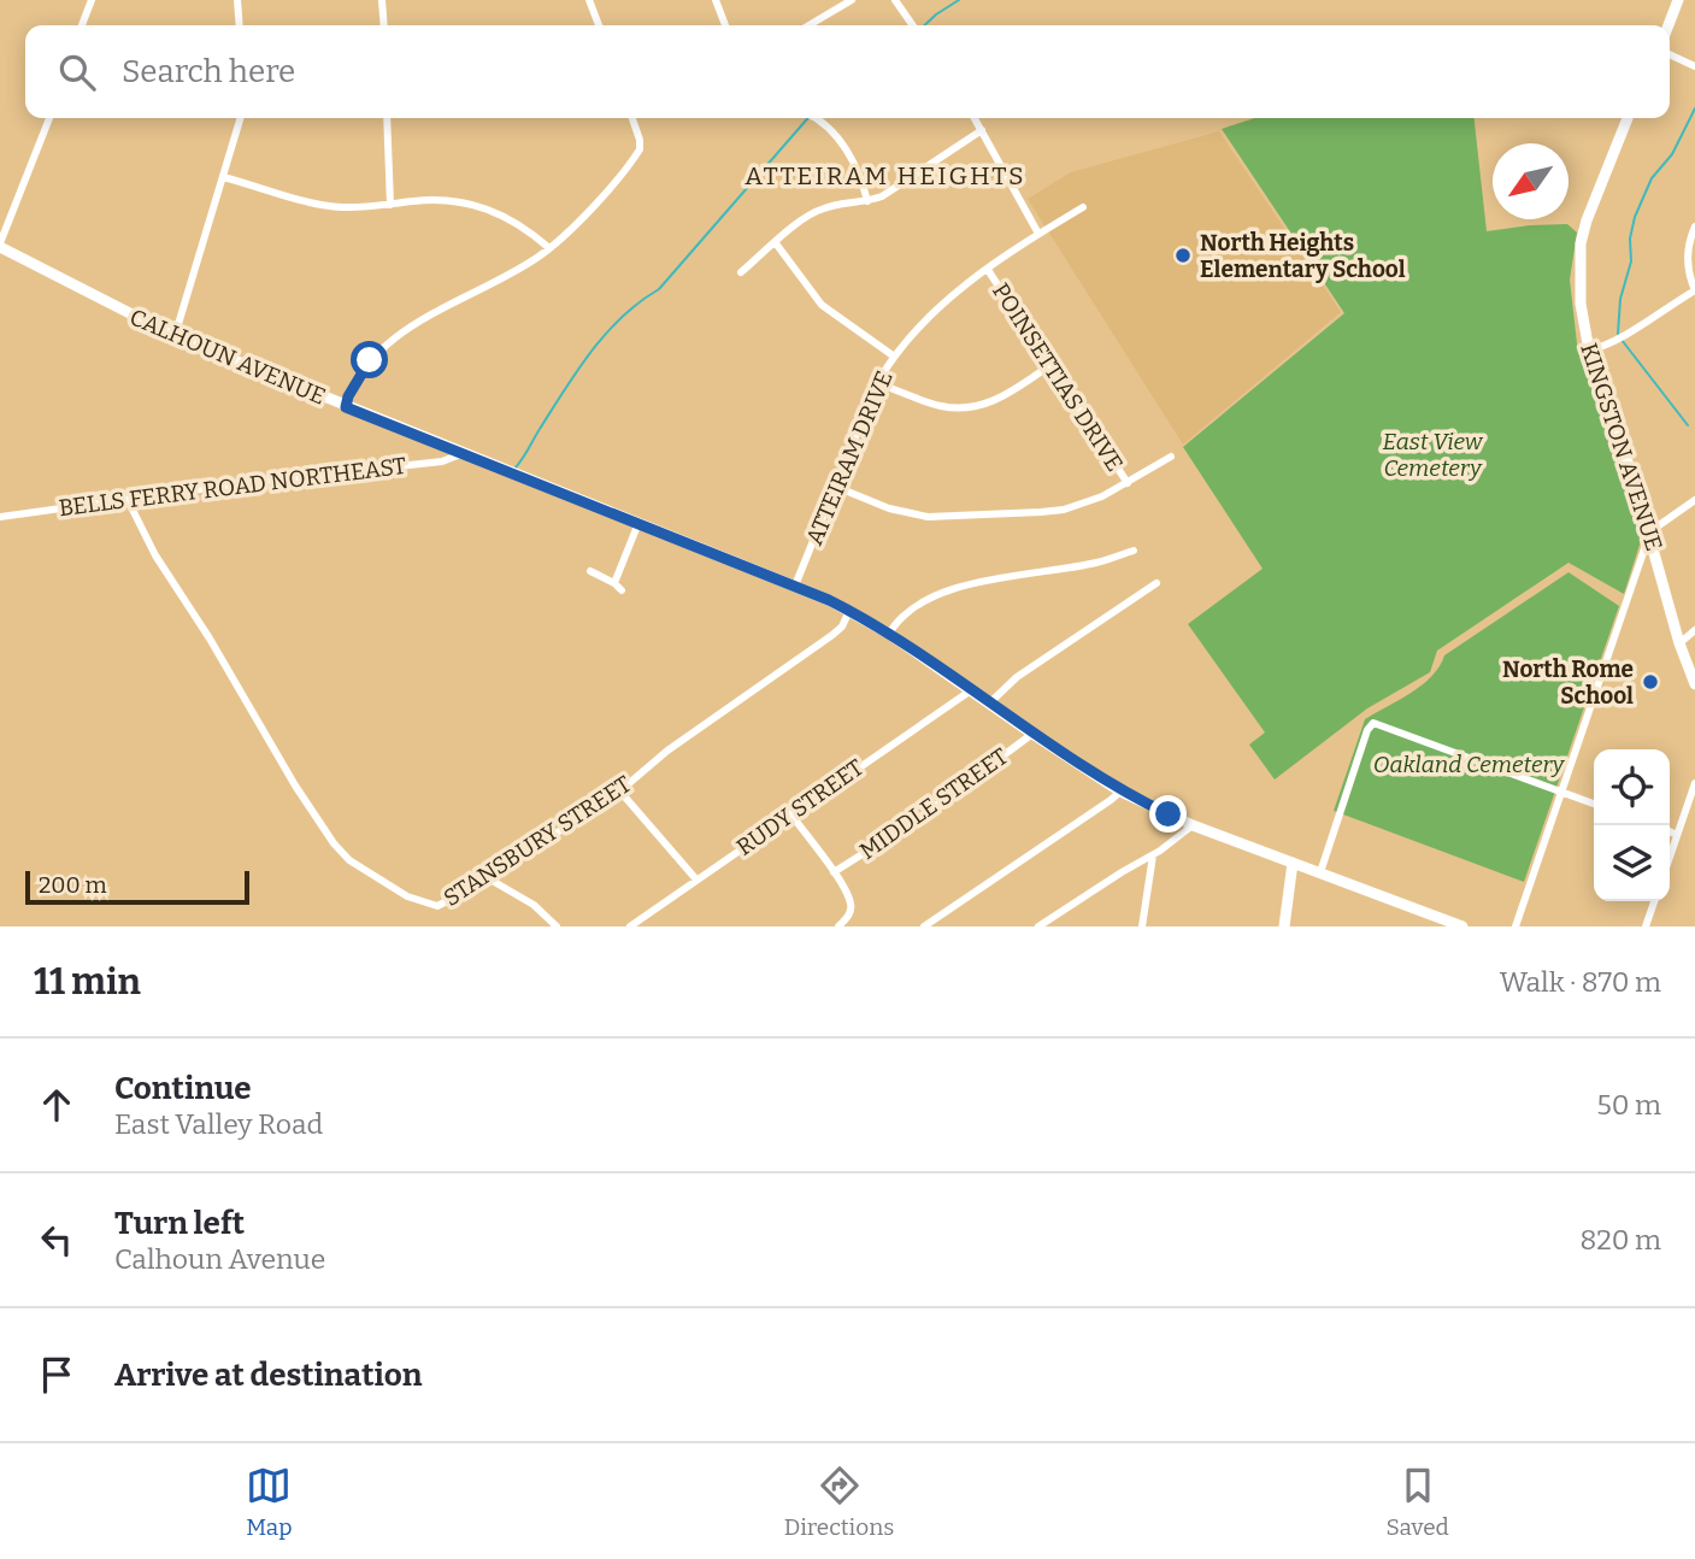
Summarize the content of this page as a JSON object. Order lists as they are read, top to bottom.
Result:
{
  "streets": {
    "street": [
      "CALHOUN AVENUE",
      "POINSETTIAS DRIVE",
      "KINGSTON AVENUE",
      "ATTEIRAM DRIVE",
      "BELLS FERRY ROAD NORTHEAST",
      "MIDDLE STREET",
      "RUDY STREET",
      "STANSBURY STREET"
    ]
  },
  "crossings": [
    ["CALHOUN AVENUE", "ATTEIRAM DRIVE"],
    ["CALHOUN AVENUE", "BELLS FERRY ROAD NORTHEAST"],
    ["CALHOUN AVENUE", "MIDDLE STREET"],
    ["CALHOUN AVENUE", "RUDY STREET"],
    ["CALHOUN AVENUE", "STANSBURY STREET"],
    ["POINSETTIAS DRIVE", "ATTEIRAM DRIVE"],
    ["BELLS FERRY ROAD NORTHEAST", "STANSBURY STREET"]
  ],
  "districts": ["ATTEIRAM HEIGHTS"],
  "parks": ["East View Cemetery", "Oakland Cemetery"],
  "places": ["North Heights Elementary School", "North Rome School"],
  "scale_bar": "200 m",
  "north": "bottom left",
  "page": {
    "search": "Search here",
    "scale": "200 m",
    "heading": ["11 min", "Walk · 870 m"],
    "list": [
      ["Continue", "East Valley Road", "50 m"],
      ["Turn left", "Calhoun Avenue", "820 m"],
      "Arrive at destination"
    ],
    "nav": ["Map", "Directions", "Saved"]
  }
}
